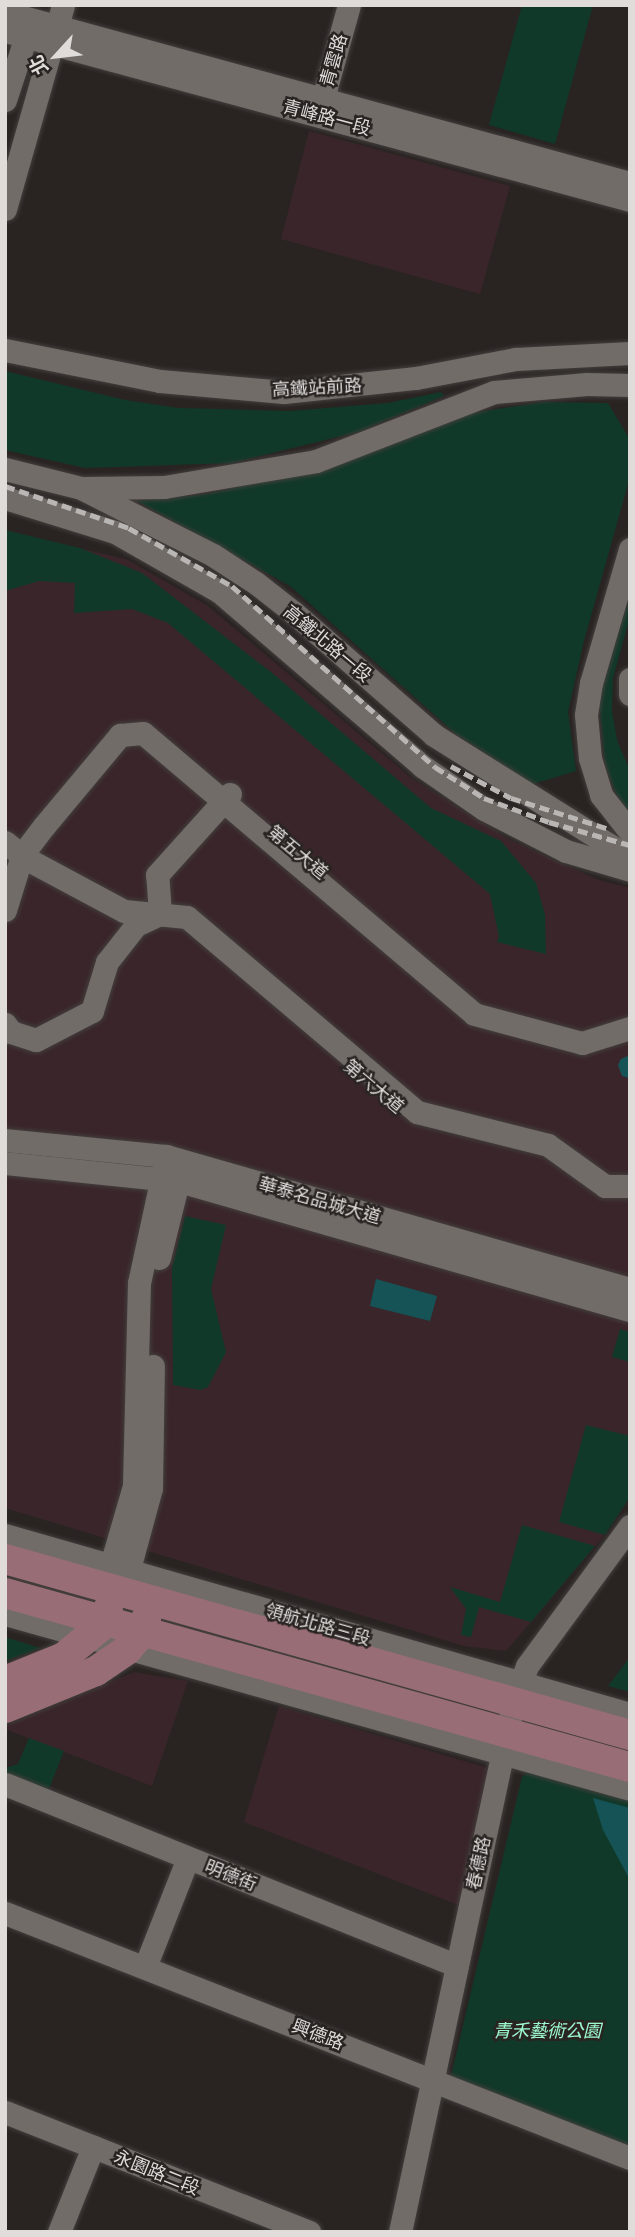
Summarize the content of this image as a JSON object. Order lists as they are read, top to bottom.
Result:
{
  "streets": {
    "main road": ["領航北路三段"],
    "street": [
      "青雲路",
      "青峰路一段",
      "高鐵站前路",
      "高鐵北路一段",
      "第五大道",
      "第六大道",
      "華泰名品城大道",
      "春德路",
      "明德街",
      "興德路",
      "永園路二段"
    ]
  },
  "crossings": [
    ["青雲路", "青峰路一段"],
    ["領航北路三段", "春德路"],
    ["春德路", "明德街"],
    ["春德路", "興德路"]
  ],
  "parks": ["青禾藝術公園"],
  "north": "bottom left"
}
